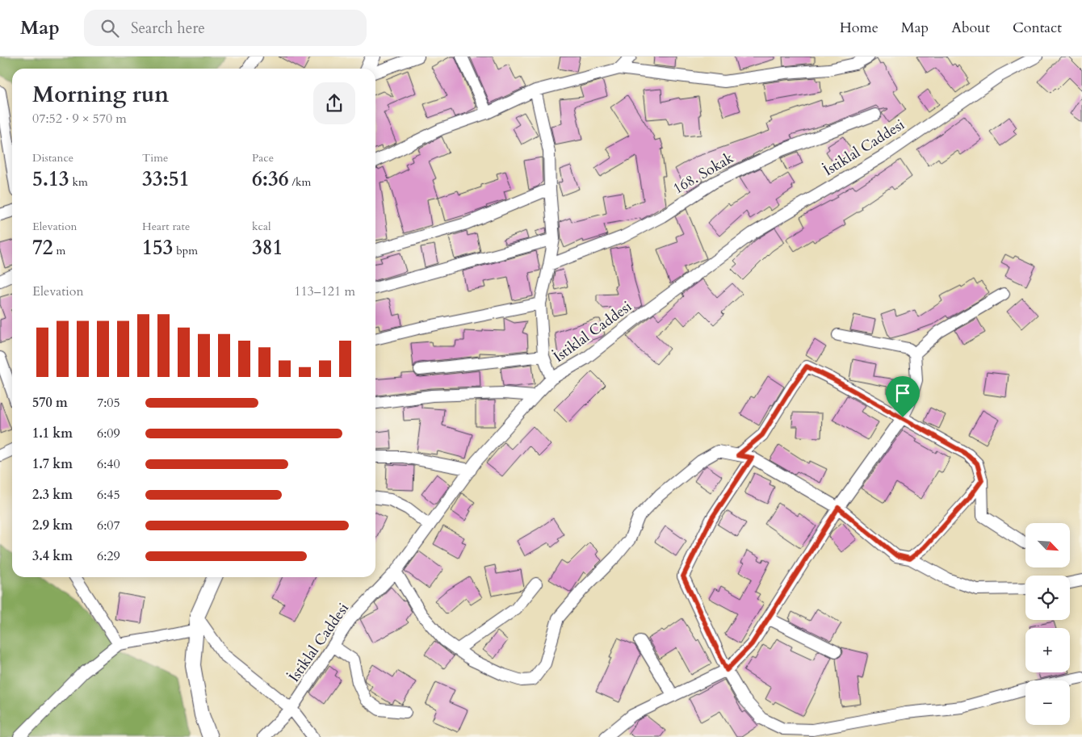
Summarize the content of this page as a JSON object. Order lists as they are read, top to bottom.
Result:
{
  "streets": {
    "street": ["İstiklal Caddesi", "168. Sokak"]
  },
  "north": "bottom right",
  "page": {
    "header": "Map",
    "search": "Search here",
    "nav": [
      "Home",
      "Map",
      "About",
      "Contact"
    ],
    "heading": ["Morning run", "07:52 · 9 × 570 m"],
    "stats": [
      ["Distance", "5.13 km"],
      ["Time", "33:51"],
      ["Pace", "6:36 /km"],
      ["Elevation", "72 m"],
      ["Heart rate", "153 bpm"],
      ["kcal", "381"]
    ],
    "chart": ["Elevation", "113–121 m"],
    "list": [
      {
        "name": "570 m",
        "note": "7:05"
      },
      {
        "name": "1.1 km",
        "note": "6:09"
      },
      {
        "name": "1.7 km",
        "note": "6:40"
      },
      {
        "name": "2.3 km",
        "note": "6:45"
      },
      {
        "name": "2.9 km",
        "note": "6:07"
      },
      {
        "name": "3.4 km",
        "note": "6:29"
      }
    ],
    "map_buttons": ["+", "−"]
  }
}
